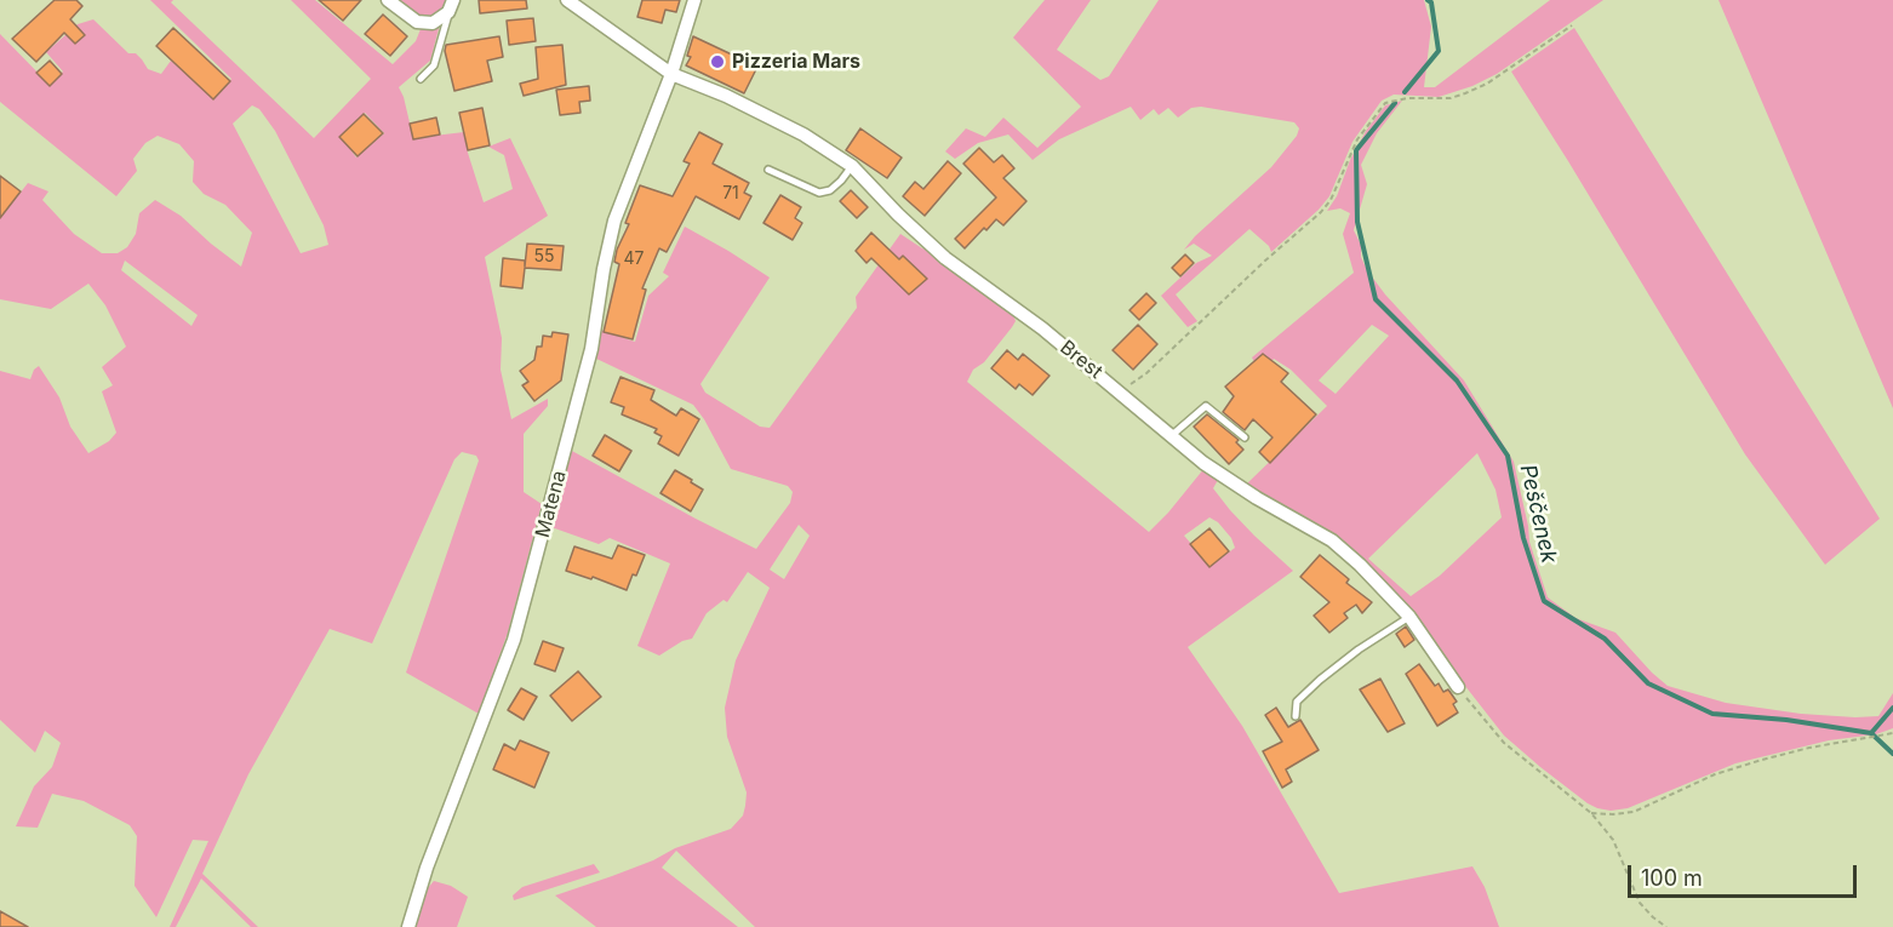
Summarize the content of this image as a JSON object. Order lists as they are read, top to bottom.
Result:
{
  "streets": {
    "street": ["Brest", "Matena"]
  },
  "crossings": [
    ["Brest", "Matena"]
  ],
  "water": ["Peščenek"],
  "places": ["Pizzeria Mars"],
  "house_numbers": ["71", "55", "47"],
  "scale_bar": "100 m"
}
